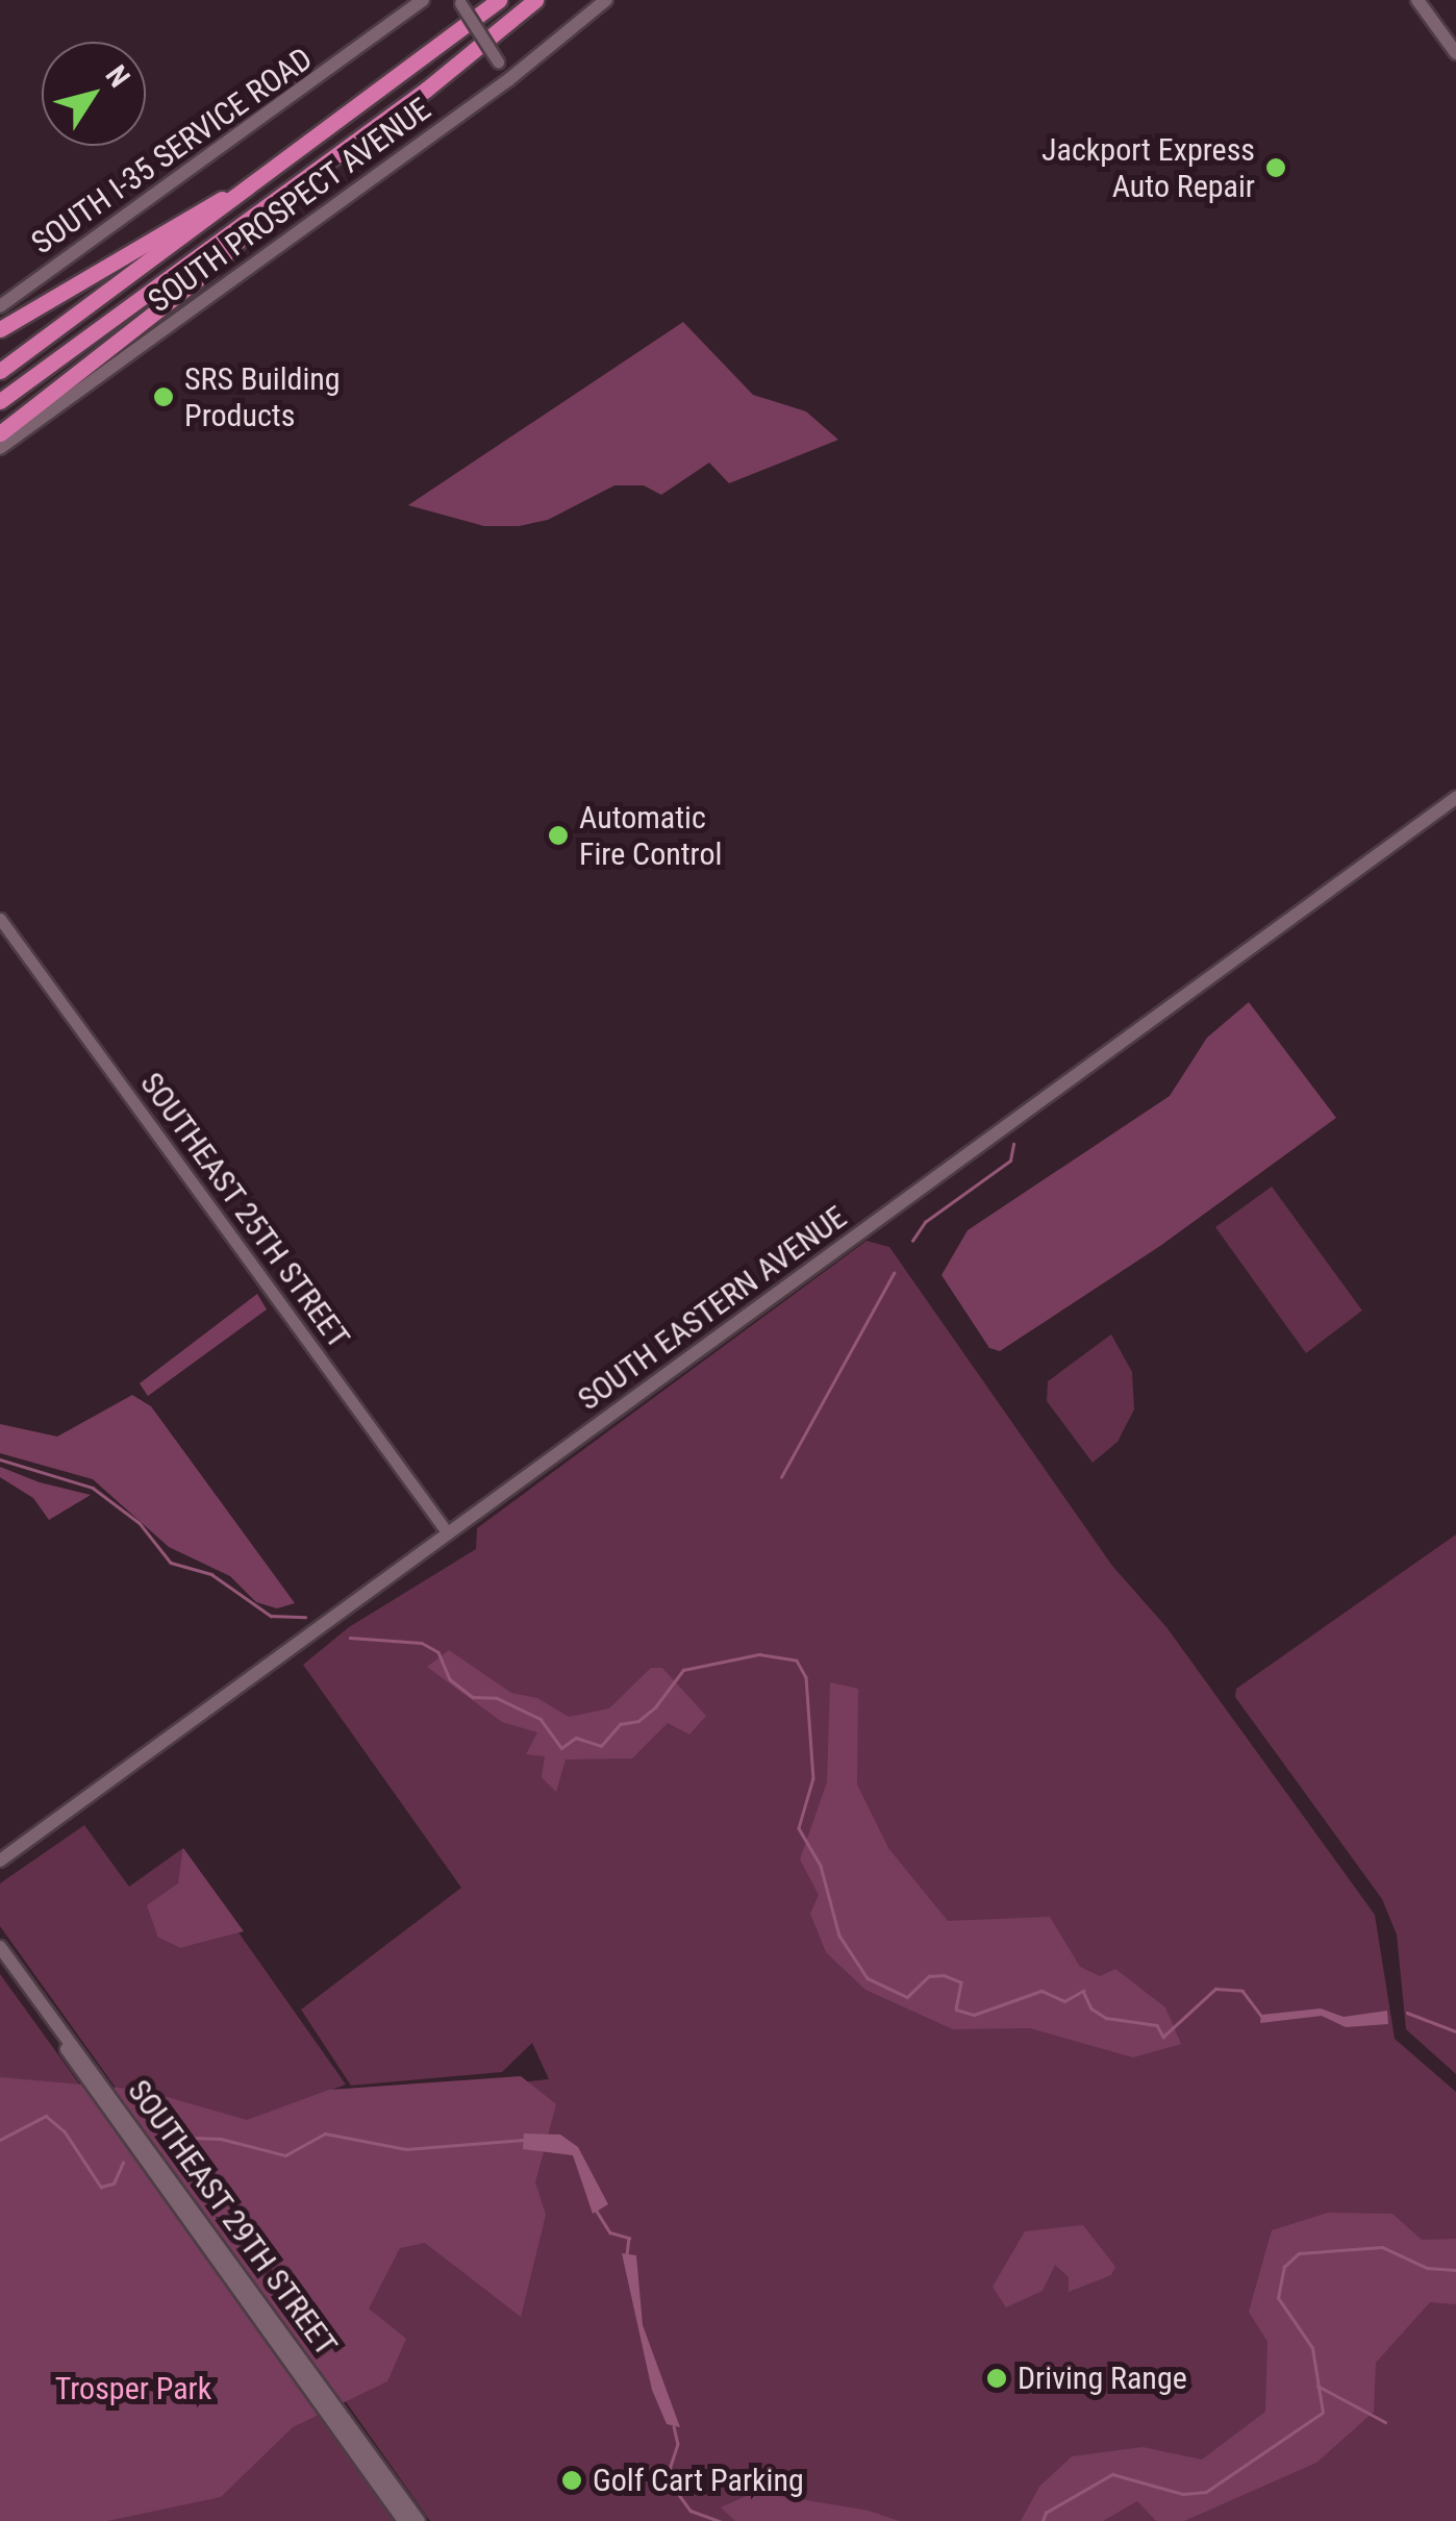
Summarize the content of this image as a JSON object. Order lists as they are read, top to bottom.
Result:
{
  "streets": {
    "main road": [
      "SOUTH I-35 SERVICE ROAD",
      "SOUTH PROSPECT AVENUE",
      "SOUTH EASTERN AVENUE",
      "SOUTHEAST 29TH STREET"
    ],
    "street": ["SOUTHEAST 25TH STREET"]
  },
  "crossings": [
    ["SOUTHEAST 25TH STREET", "SOUTH EASTERN AVENUE"]
  ],
  "parks": ["Trosper Park"],
  "places": [
    "Jackport Express Auto Repair",
    "SRS Building Products",
    "Automatic Fire Control",
    "Driving Range",
    "Golf Cart Parking"
  ],
  "north": "top right"
}
